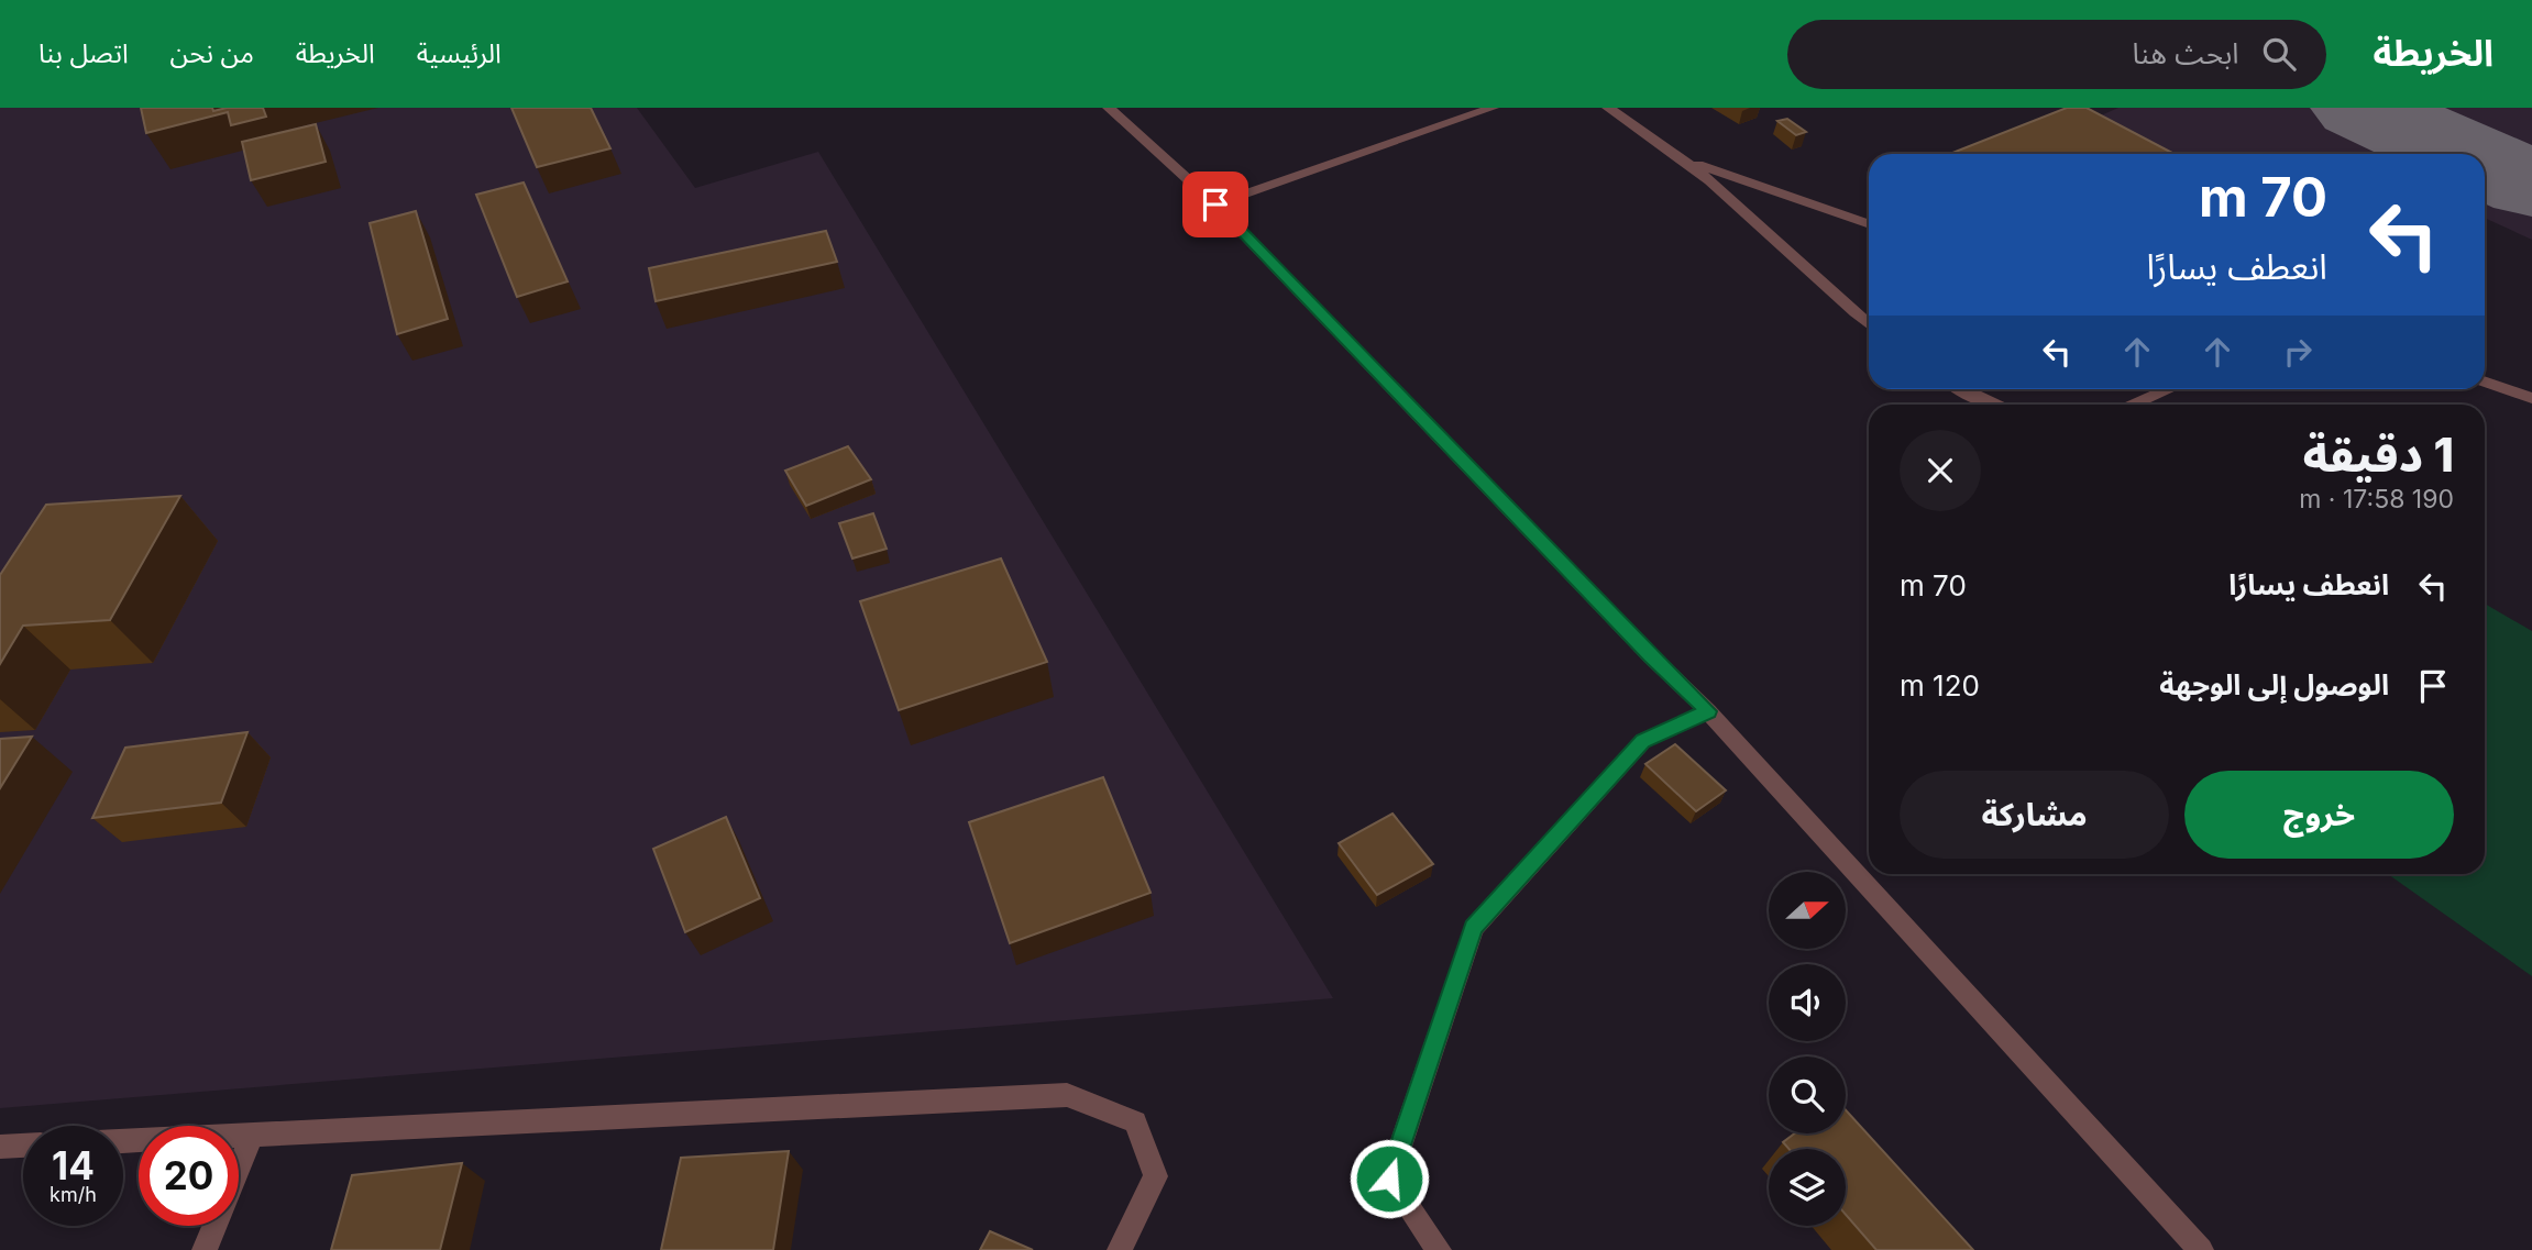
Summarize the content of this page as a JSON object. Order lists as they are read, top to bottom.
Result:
{
  "north": "right",
  "page": {
    "header": "الخريطة",
    "search": "ابحث هنا",
    "nav": [
      "الرئيسية",
      "الخريطة",
      "من نحن",
      "اتصل بنا"
    ],
    "turn": ["70 m", "انعطف يسارًا"],
    "heading": ["1 دقيقة", "190 m · 17:58"],
    "list": [
      {
        "name": "انعطف يسارًا",
        "value": "70 m"
      },
      {
        "name": "الوصول إلى الوجهة",
        "value": "120 m"
      }
    ],
    "buttons": ["خروج", "مشاركة"],
    "speed": "14 km/h",
    "limit": "20"
  }
}
